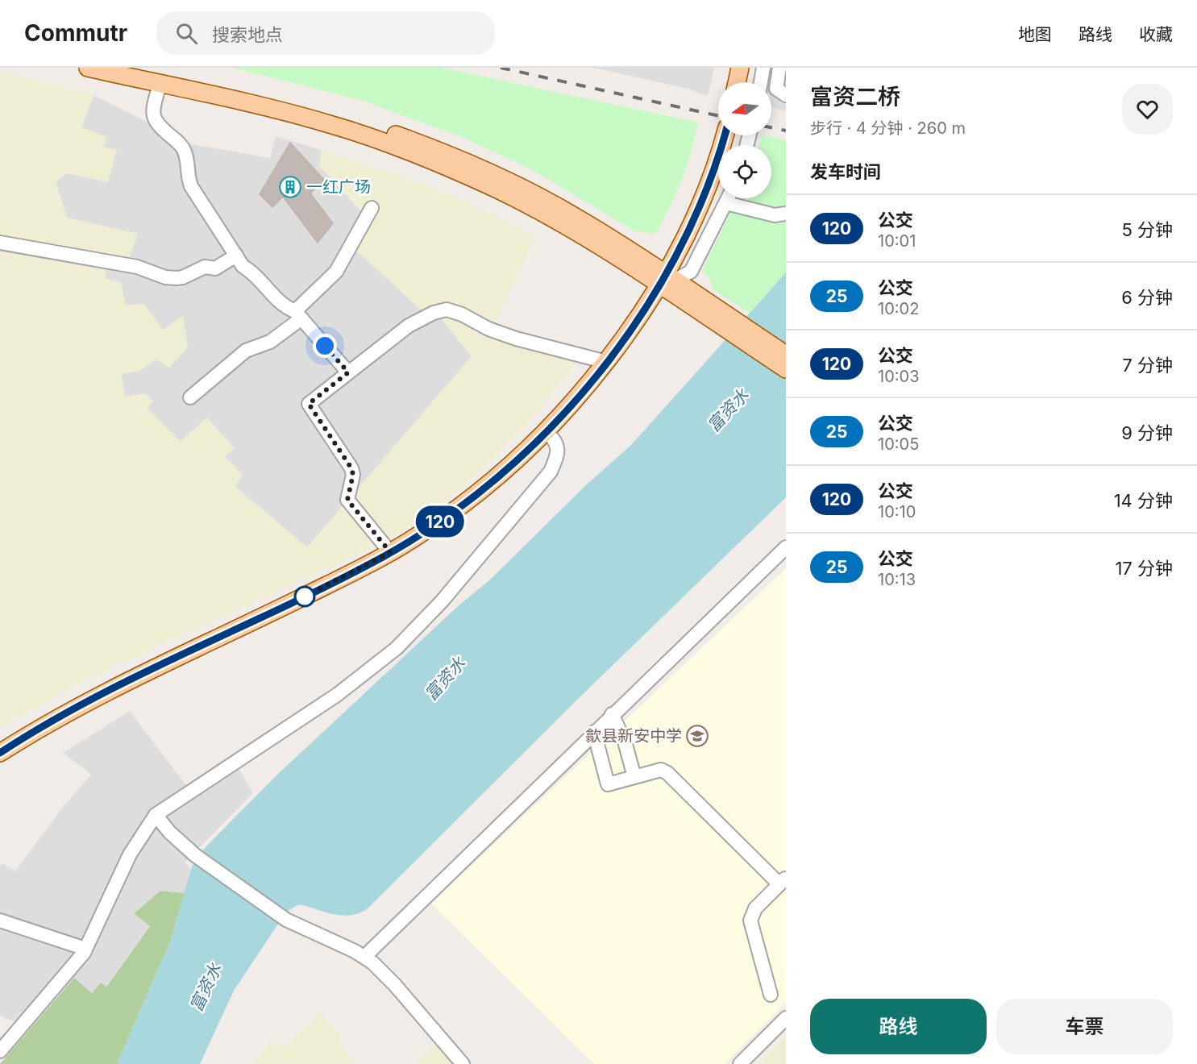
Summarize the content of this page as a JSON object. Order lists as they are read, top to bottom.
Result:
{
  "water": ["富资水"],
  "places": {
    "building": ["一红广场"],
    "school or university": ["歙县新安中学"]
  },
  "lines": ["bus line 120"],
  "north": "left",
  "page": {
    "header": "Commutr",
    "search": "搜索地点",
    "nav": ["地图", "路线", "收藏"],
    "on_map": "120",
    "heading": [
      ["富资二桥", "步行 · 4 分钟 · 260 m"],
      "发车时间"
    ],
    "list": [
      {
        "mark": "120",
        "name": "公交",
        "note": "10:01",
        "value": "5 分钟"
      },
      {
        "mark": "25",
        "name": "公交",
        "note": "10:02",
        "value": "6 分钟"
      },
      {
        "mark": "120",
        "name": "公交",
        "note": "10:03",
        "value": "7 分钟"
      },
      {
        "mark": "25",
        "name": "公交",
        "note": "10:05",
        "value": "9 分钟"
      },
      {
        "mark": "120",
        "name": "公交",
        "note": "10:10",
        "value": "14 分钟"
      },
      {
        "mark": "25",
        "name": "公交",
        "note": "10:13",
        "value": "17 分钟"
      }
    ],
    "buttons": ["路线", "车票"]
  }
}
